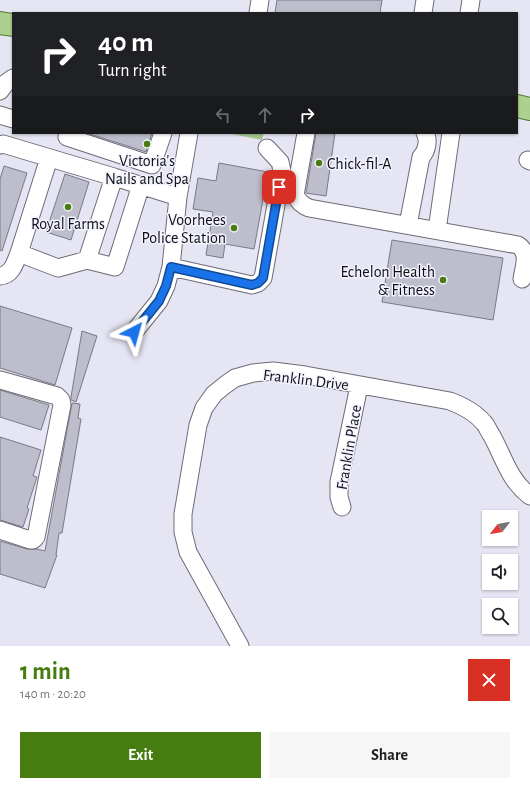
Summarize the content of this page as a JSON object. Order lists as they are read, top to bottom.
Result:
{
  "streets": {
    "street": ["Franklin Drive", "Franklin Place"]
  },
  "crossings": [
    ["Franklin Drive", "Franklin Place"]
  ],
  "places": [
    "Victoria's Nails and Spa",
    "Chick-fil-A",
    "Royal Farms",
    "Voorhees Police Station",
    "Echelon Health & Fitness"
  ],
  "north": "bottom left",
  "page": {
    "turn": ["40 m", "Turn right"],
    "heading": ["1 min", "140 m · 20:20"],
    "buttons": ["Exit", "Share"]
  }
}
